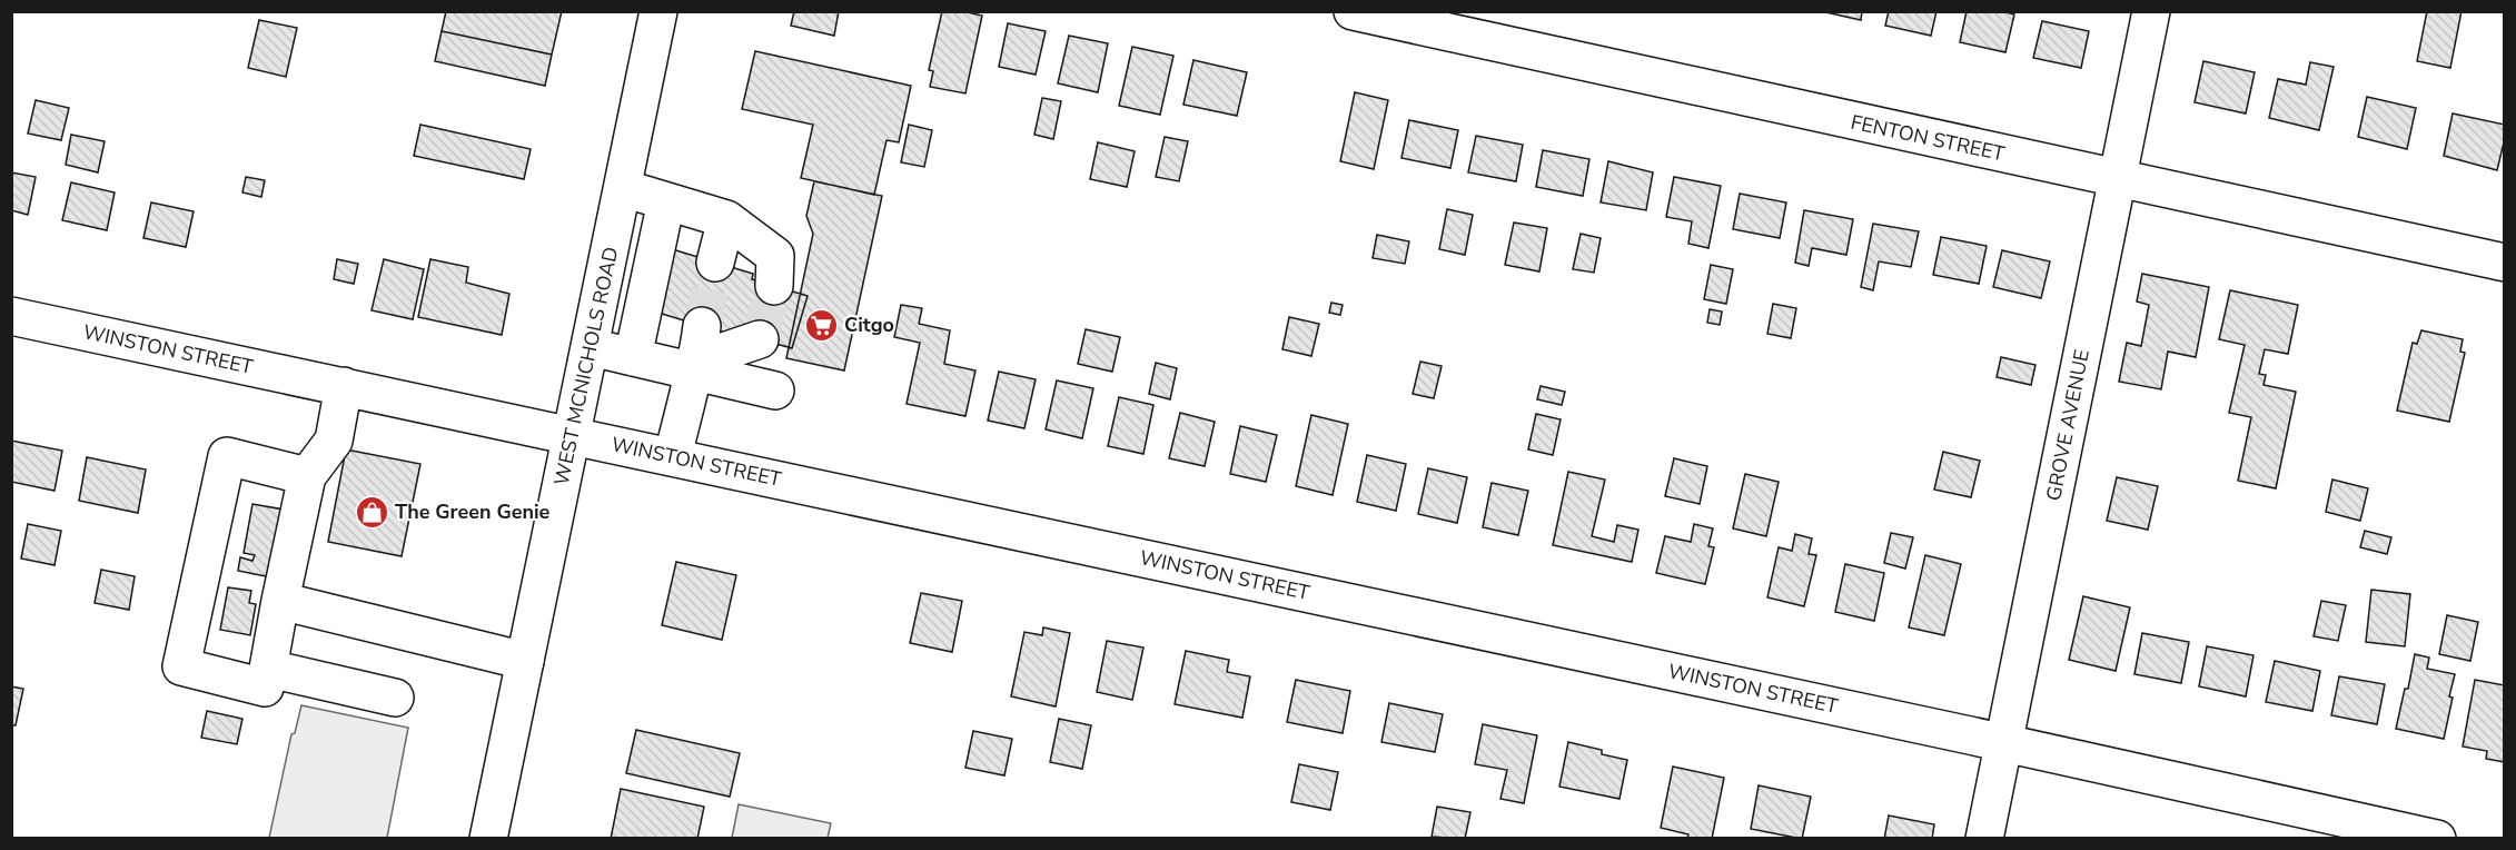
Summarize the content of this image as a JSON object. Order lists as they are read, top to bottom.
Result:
{
  "streets": {
    "street": [
      "FENTON STREET",
      "WINSTON STREET",
      "WEST MCNICHOLS ROAD",
      "GROVE AVENUE"
    ]
  },
  "crossings": [
    ["FENTON STREET", "GROVE AVENUE"],
    ["WINSTON STREET", "WEST MCNICHOLS ROAD"],
    ["WINSTON STREET", "GROVE AVENUE"]
  ],
  "places": {
    "supermarket": ["Citgo"],
    "shop": ["The Green Genie"]
  }
}
